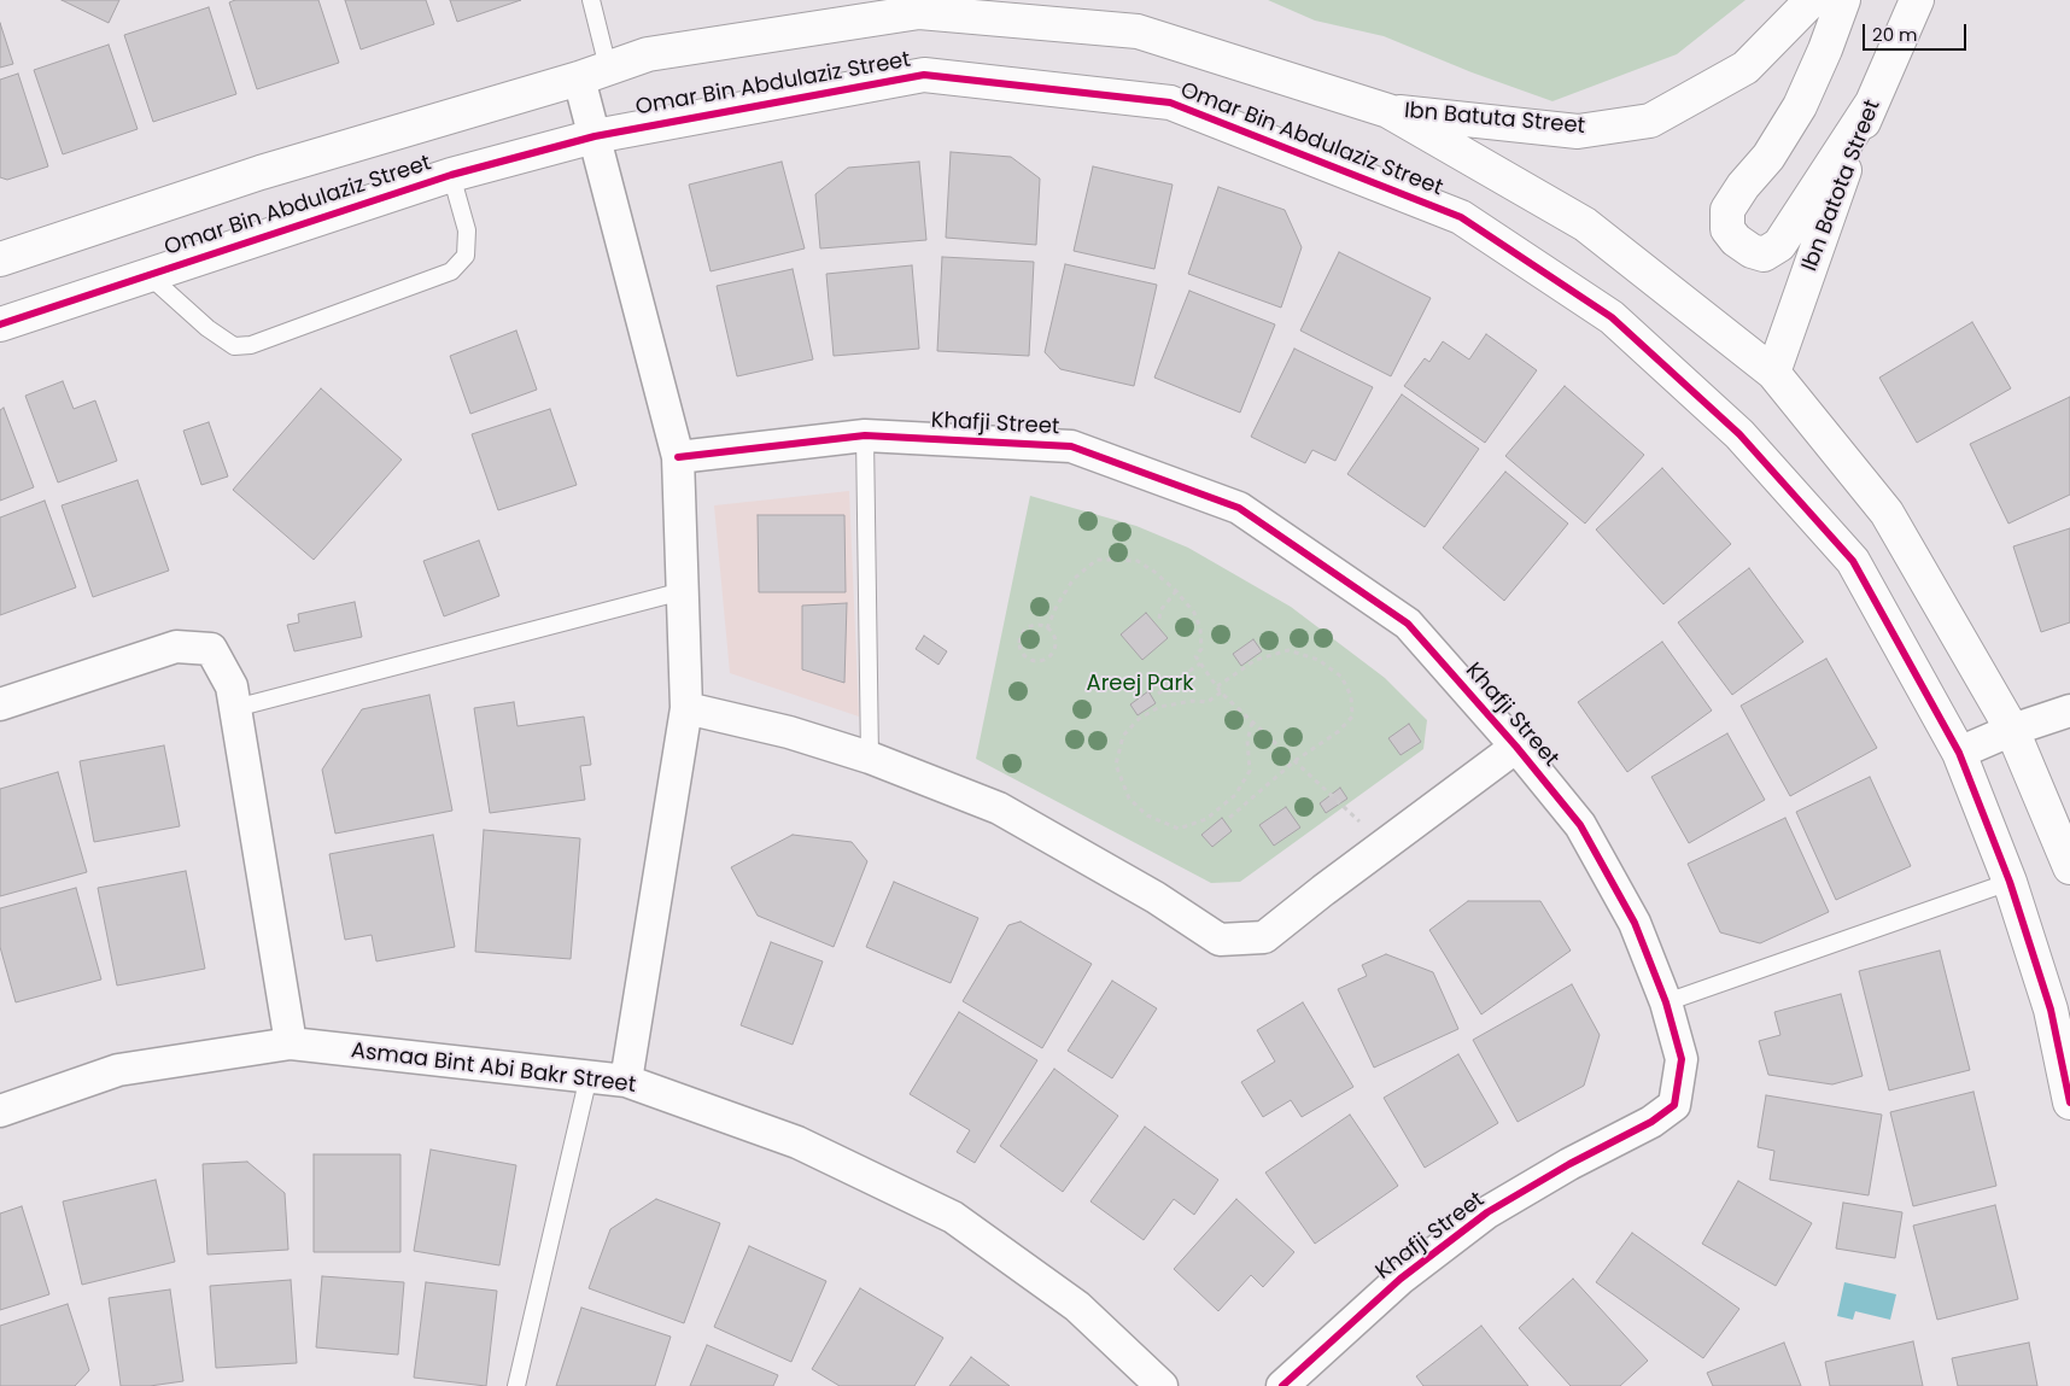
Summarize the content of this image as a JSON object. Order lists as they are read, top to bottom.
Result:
{
  "streets": {
    "street": [
      "Omar Bin Abdulaziz Street",
      "Ibn Batuta Street",
      "Ibn Batota Street",
      "Khafji Street",
      "Asmaa Bint Abi Bakr Street"
    ]
  },
  "parks": ["Areej Park"],
  "scale_bar": "20 m"
}
